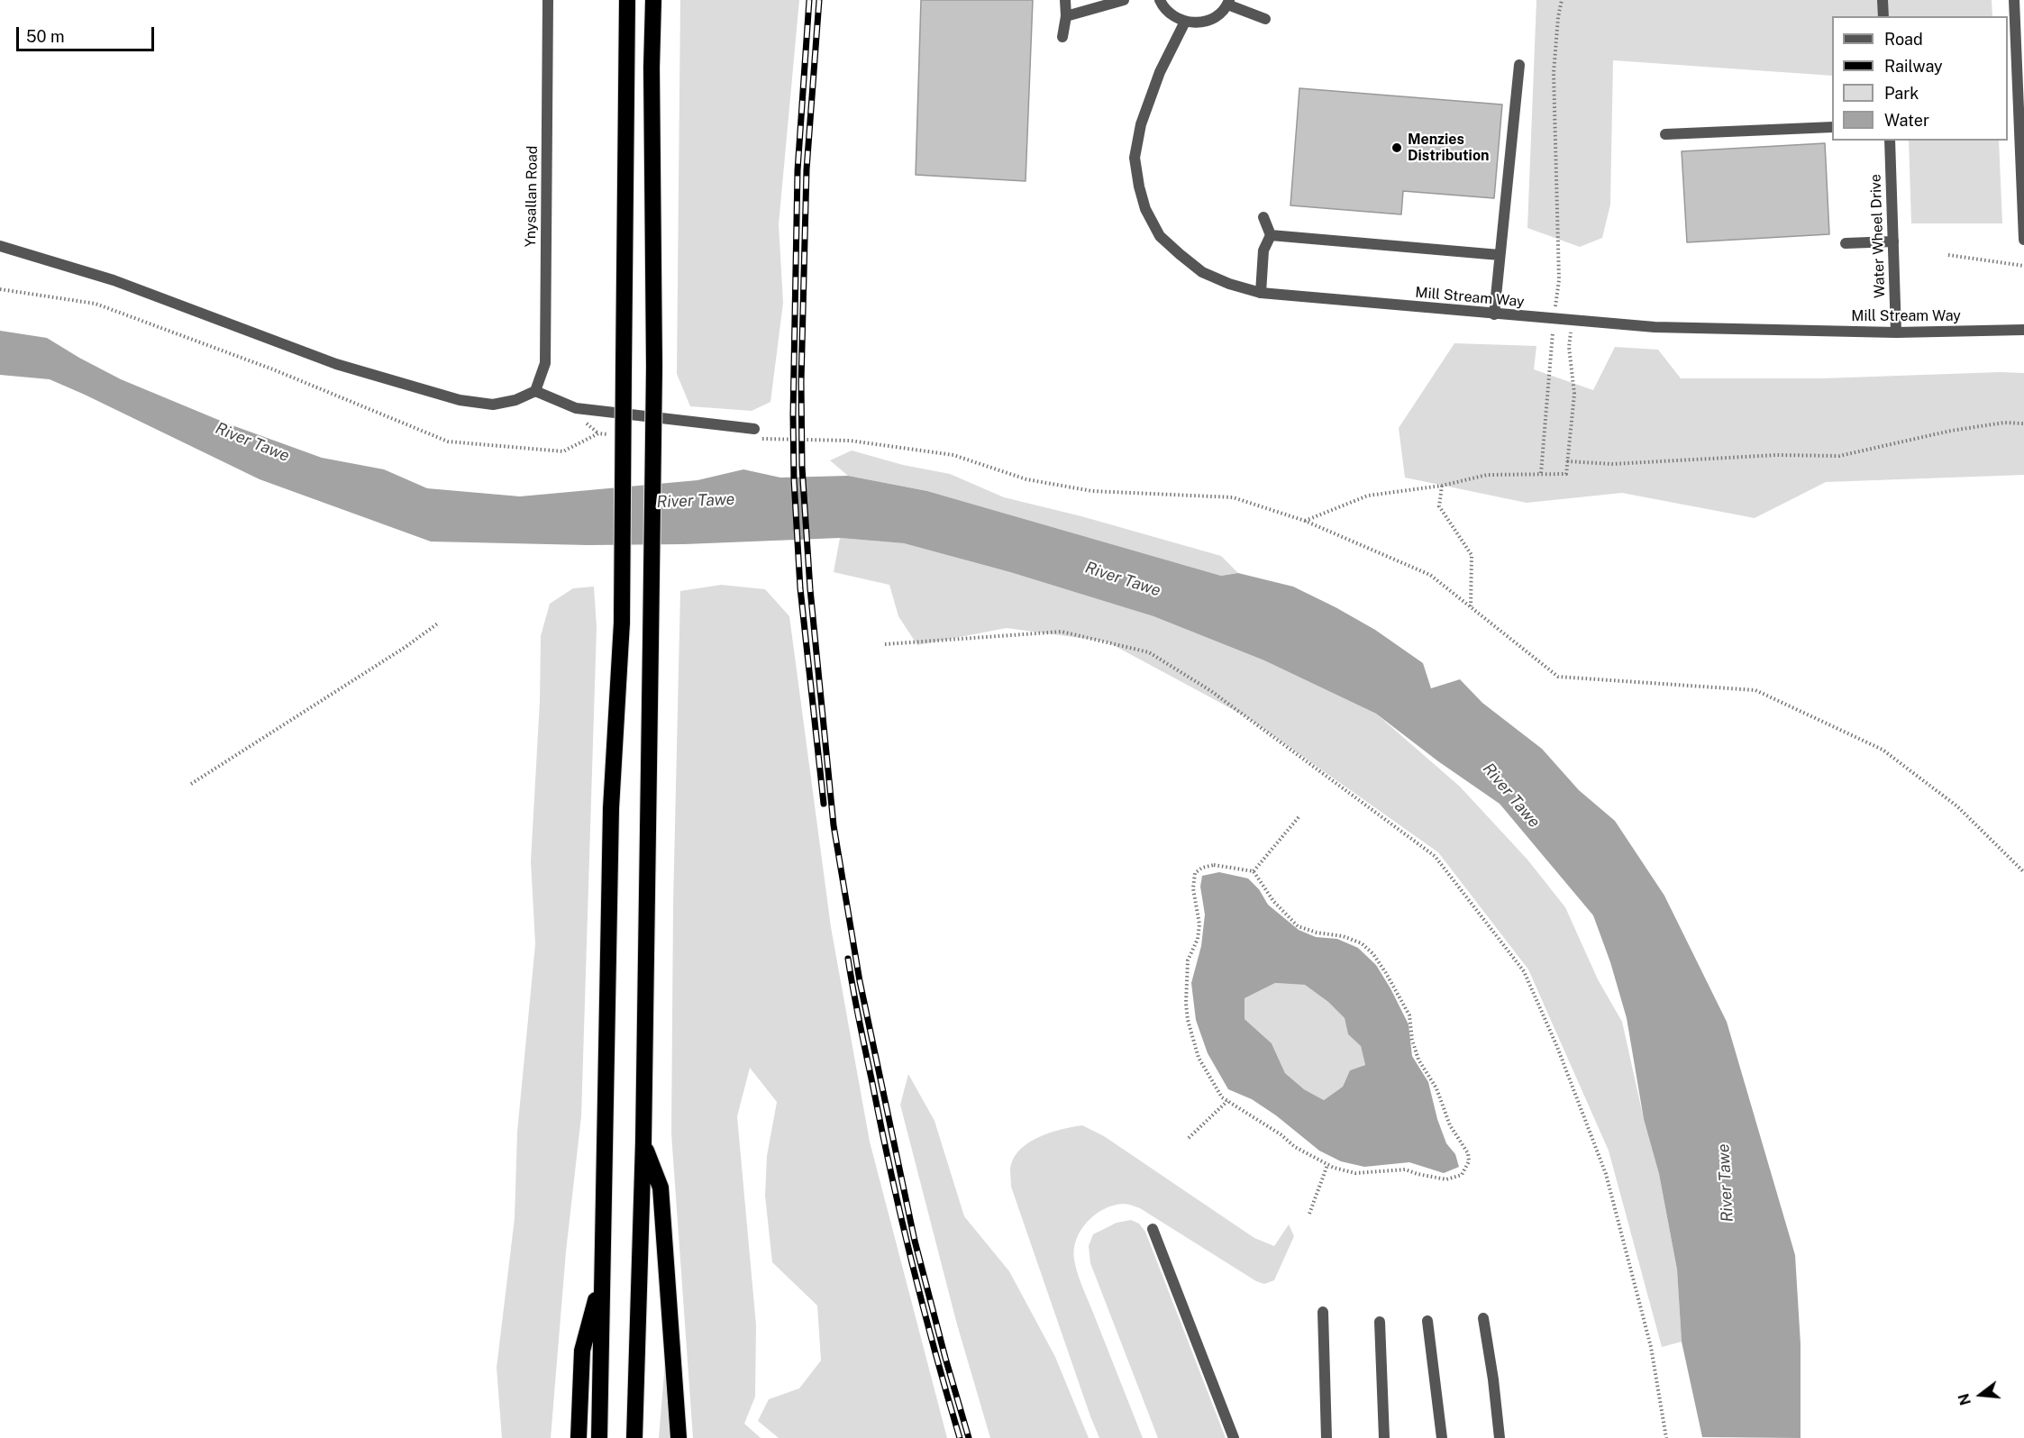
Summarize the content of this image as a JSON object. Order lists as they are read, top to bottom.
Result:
{
  "streets": {
    "street": ["Ynysallan Road", "Water Wheel Drive", "Mill Stream Way"]
  },
  "crossings": [
    ["Water Wheel Drive", "Mill Stream Way"]
  ],
  "water": ["River Tawe"],
  "places": ["Menzies Distribution"],
  "legend": [
    "Road",
    "Railway",
    "Park",
    "Water"
  ],
  "scale_bar": "50 m",
  "north": "left"
}
